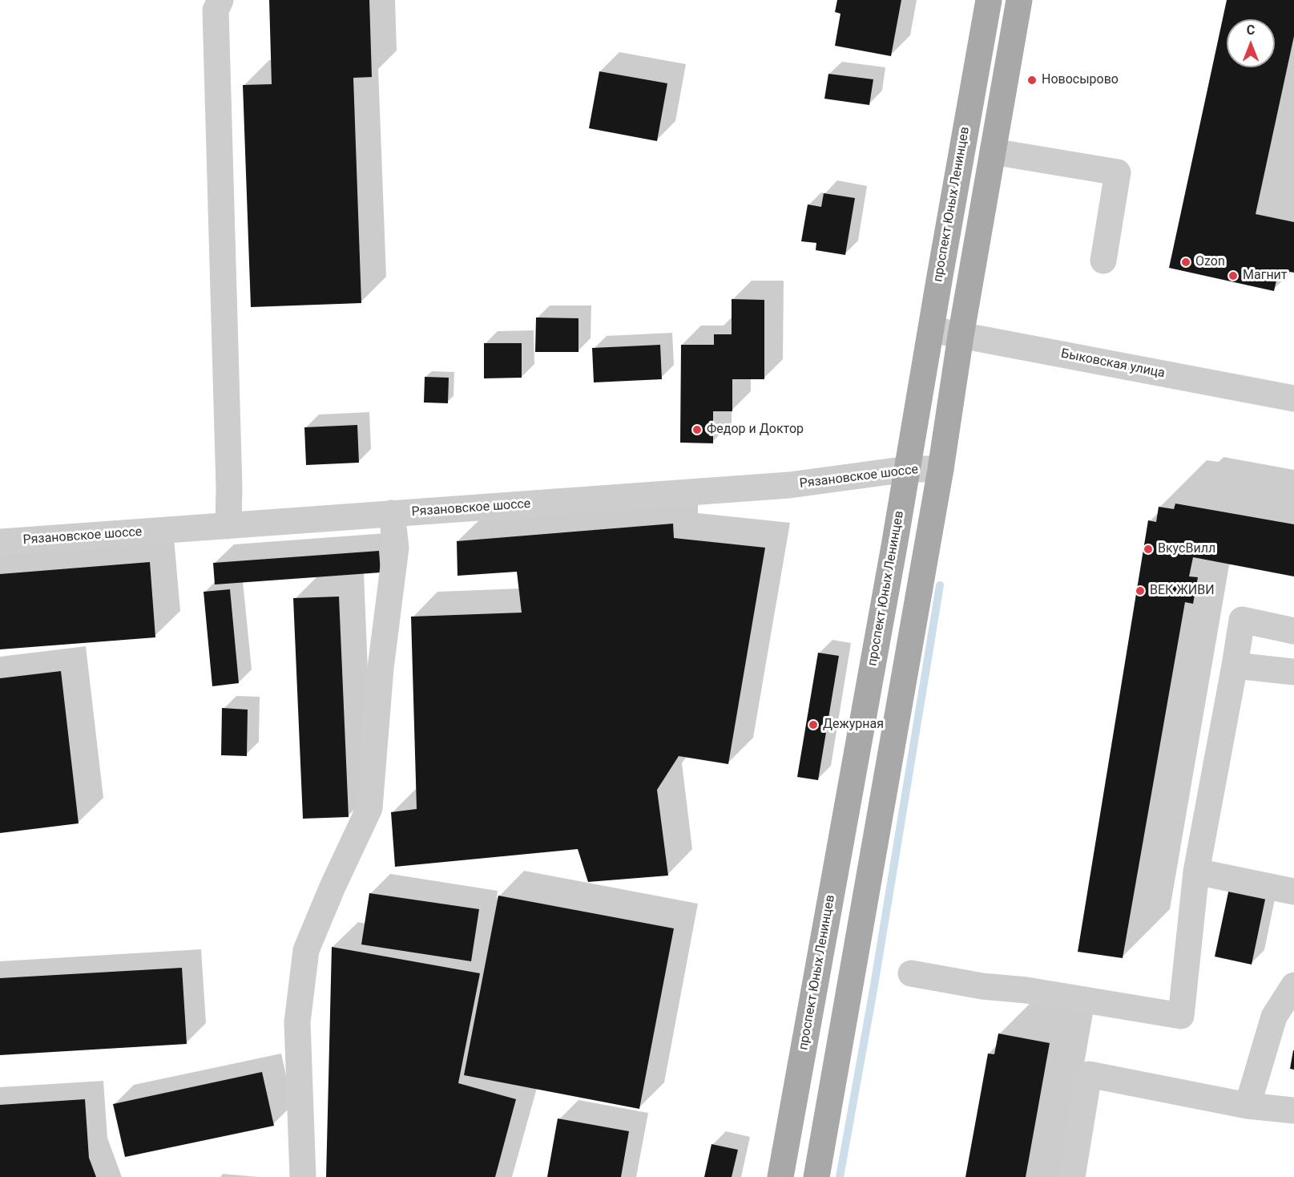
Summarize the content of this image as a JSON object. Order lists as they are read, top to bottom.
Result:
{
  "streets": {
    "main road": ["проспект Юных Ленинцев"],
    "street": ["Быковская улица", "Рязановское шоссе"]
  },
  "crossings": [
    ["проспект Юных Ленинцев", "Быковская улица"],
    ["проспект Юных Ленинцев", "Рязановское шоссе"]
  ],
  "places": [
    "Новосырово",
    "Ozon",
    "Магнит",
    "Федор и Доктор",
    "ВкусВилл",
    "ВЕК ЖИВИ",
    "Дежурная"
  ],
  "north": "top"
}
